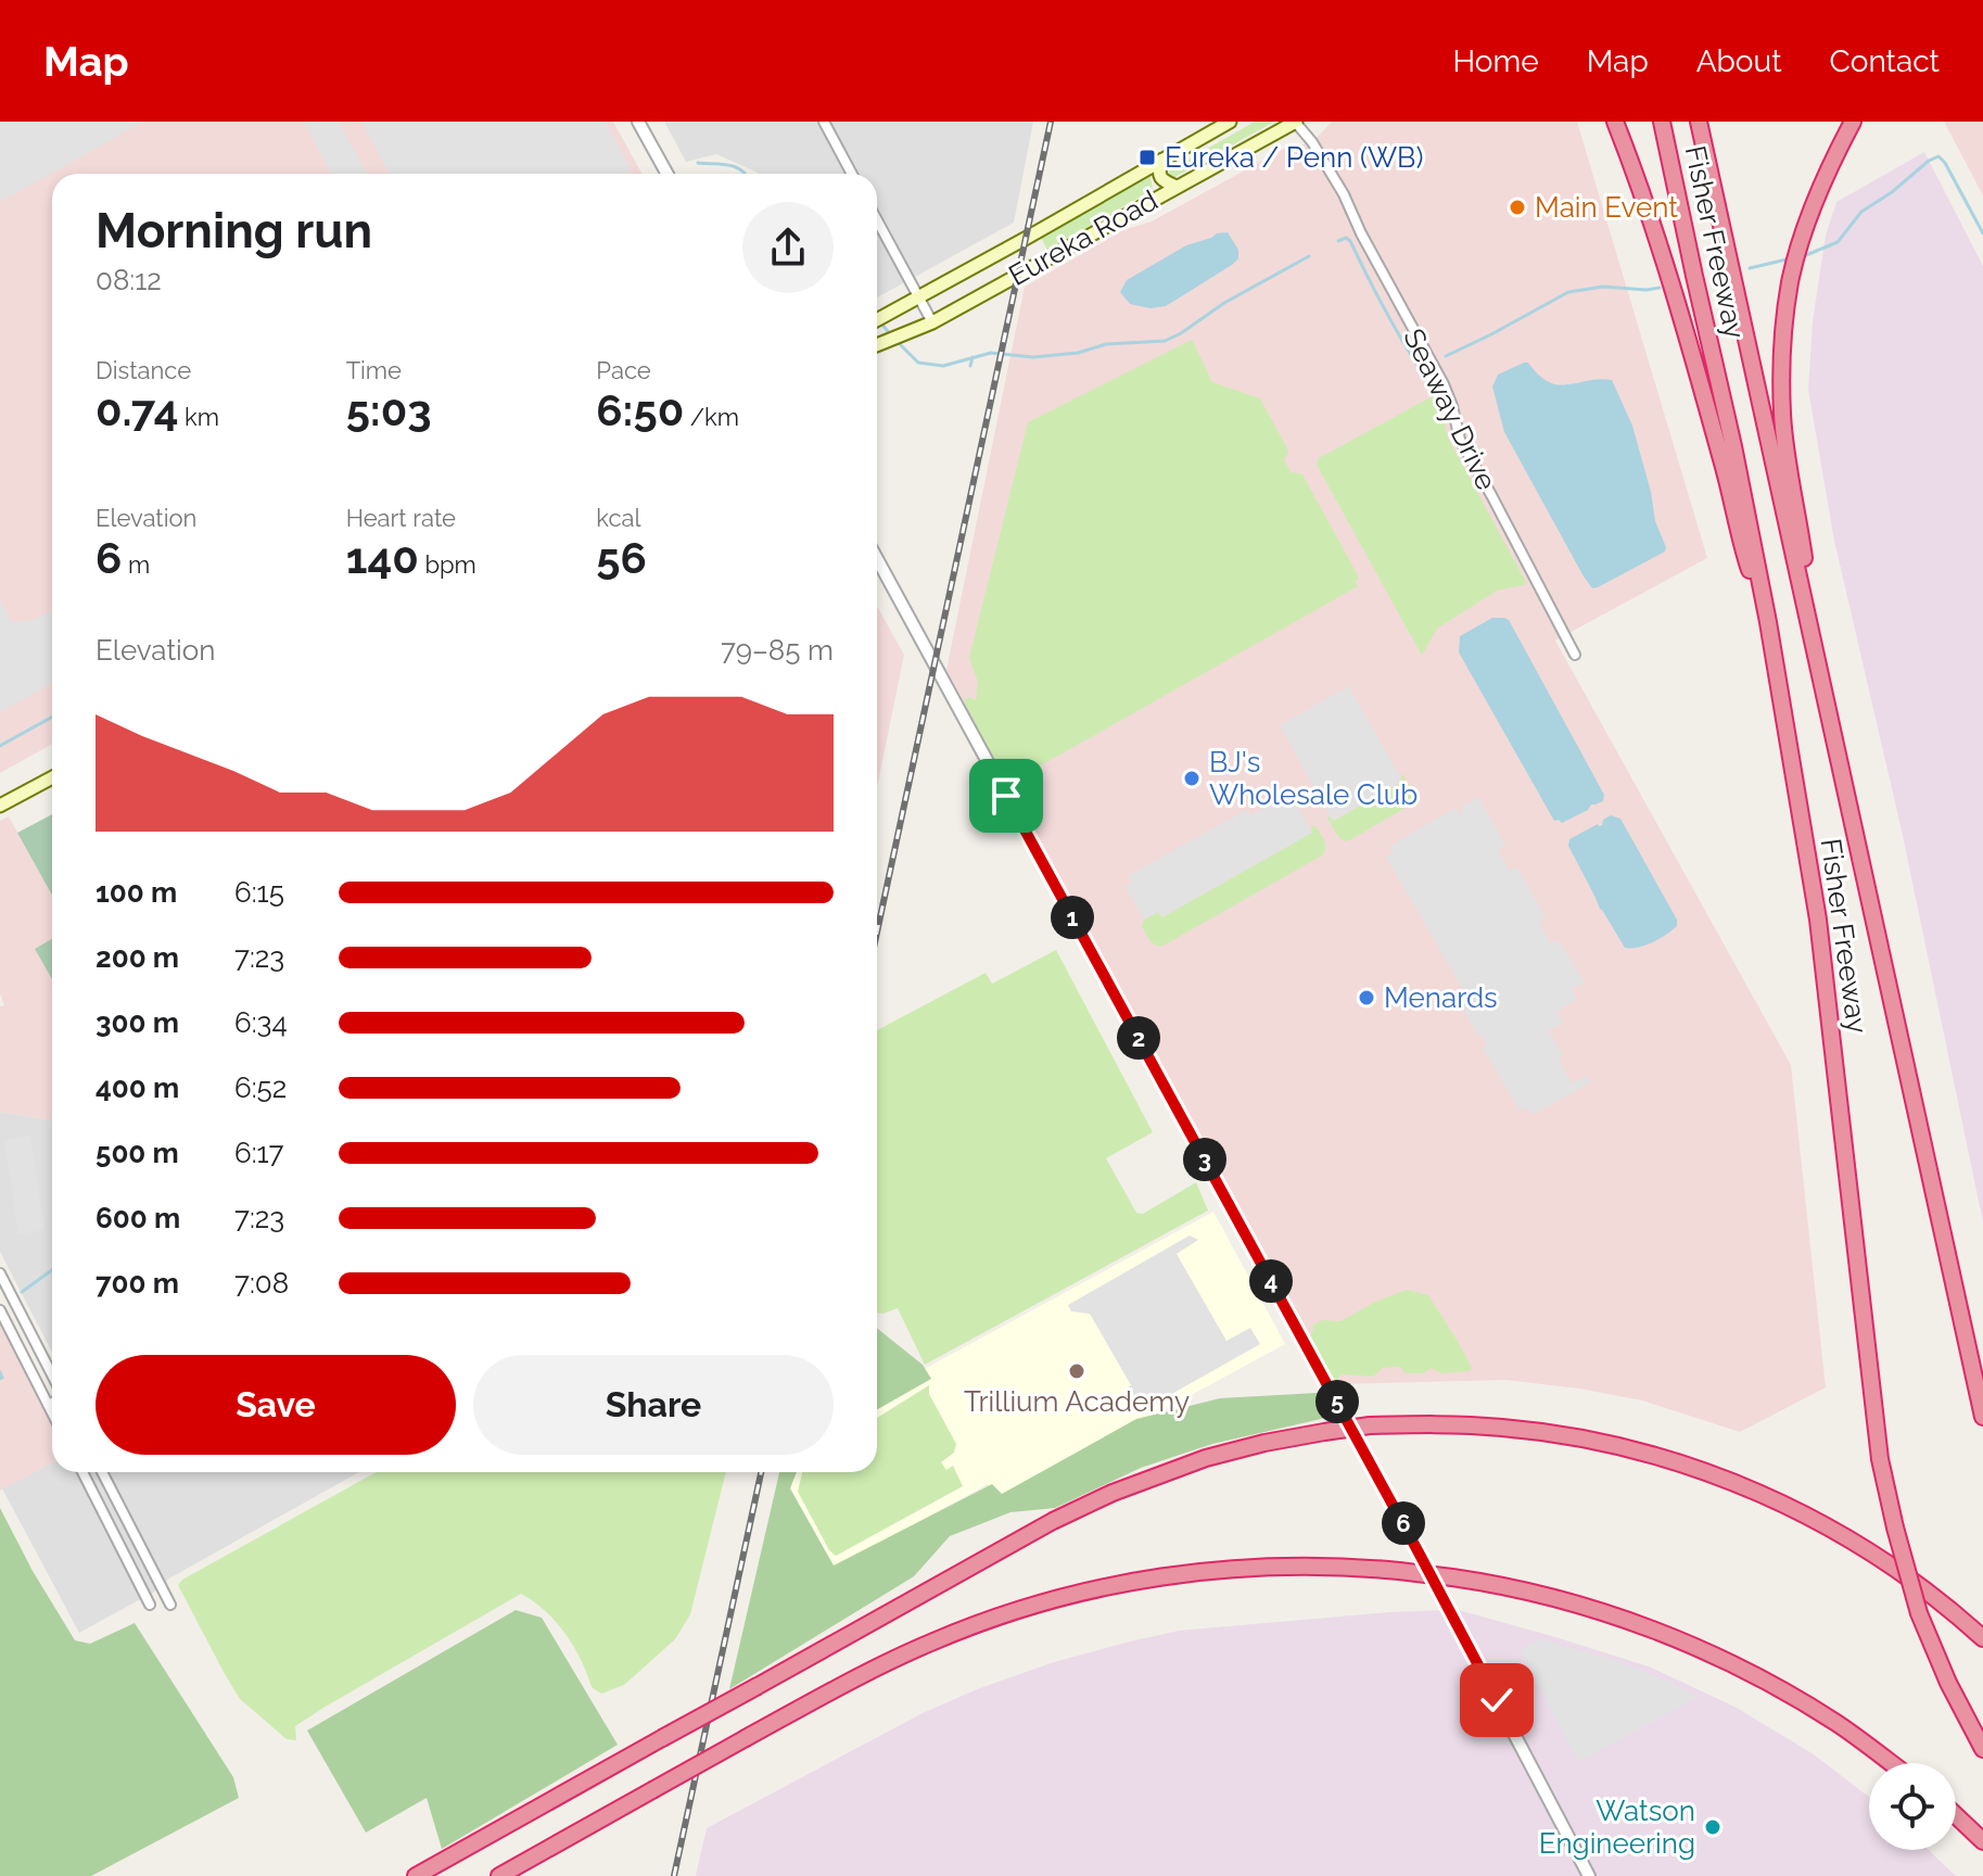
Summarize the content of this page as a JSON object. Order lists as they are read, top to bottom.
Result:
{
  "streets": {
    "highway": ["Fisher Freeway"],
    "main road": ["Eureka Road"],
    "street": ["Seaway Drive"]
  },
  "crossings": [
    ["Eureka Road", "Seaway Drive"]
  ],
  "places": {
    "transit": ["Eureka / Penn (WB)"],
    "other": [
      "Main Event",
      "BJ's Wholesale Club",
      "Menards",
      "Trillium Academy",
      "Watson Engineering"
    ]
  },
  "page": {
    "header": "Map",
    "nav": [
      "Home",
      "Map",
      "About",
      "Contact"
    ],
    "heading": ["Morning run", "08:12"],
    "stats": [
      ["Distance", "0.74 km"],
      ["Time", "5:03"],
      ["Pace", "6:50 /km"],
      ["Elevation", "6 m"],
      ["Heart rate", "140 bpm"],
      ["kcal", "56"]
    ],
    "chart": ["Elevation", "79–85 m"],
    "list": [
      {
        "name": "100 m",
        "note": "6:15"
      },
      {
        "name": "200 m",
        "note": "7:23"
      },
      {
        "name": "300 m",
        "note": "6:34"
      },
      {
        "name": "400 m",
        "note": "6:52"
      },
      {
        "name": "500 m",
        "note": "6:17"
      },
      {
        "name": "600 m",
        "note": "7:23"
      },
      {
        "name": "700 m",
        "note": "7:08"
      }
    ],
    "pins": [
      "1",
      "2",
      "3",
      "4",
      "5",
      "6"
    ],
    "buttons": ["Save", "Share"]
  }
}
